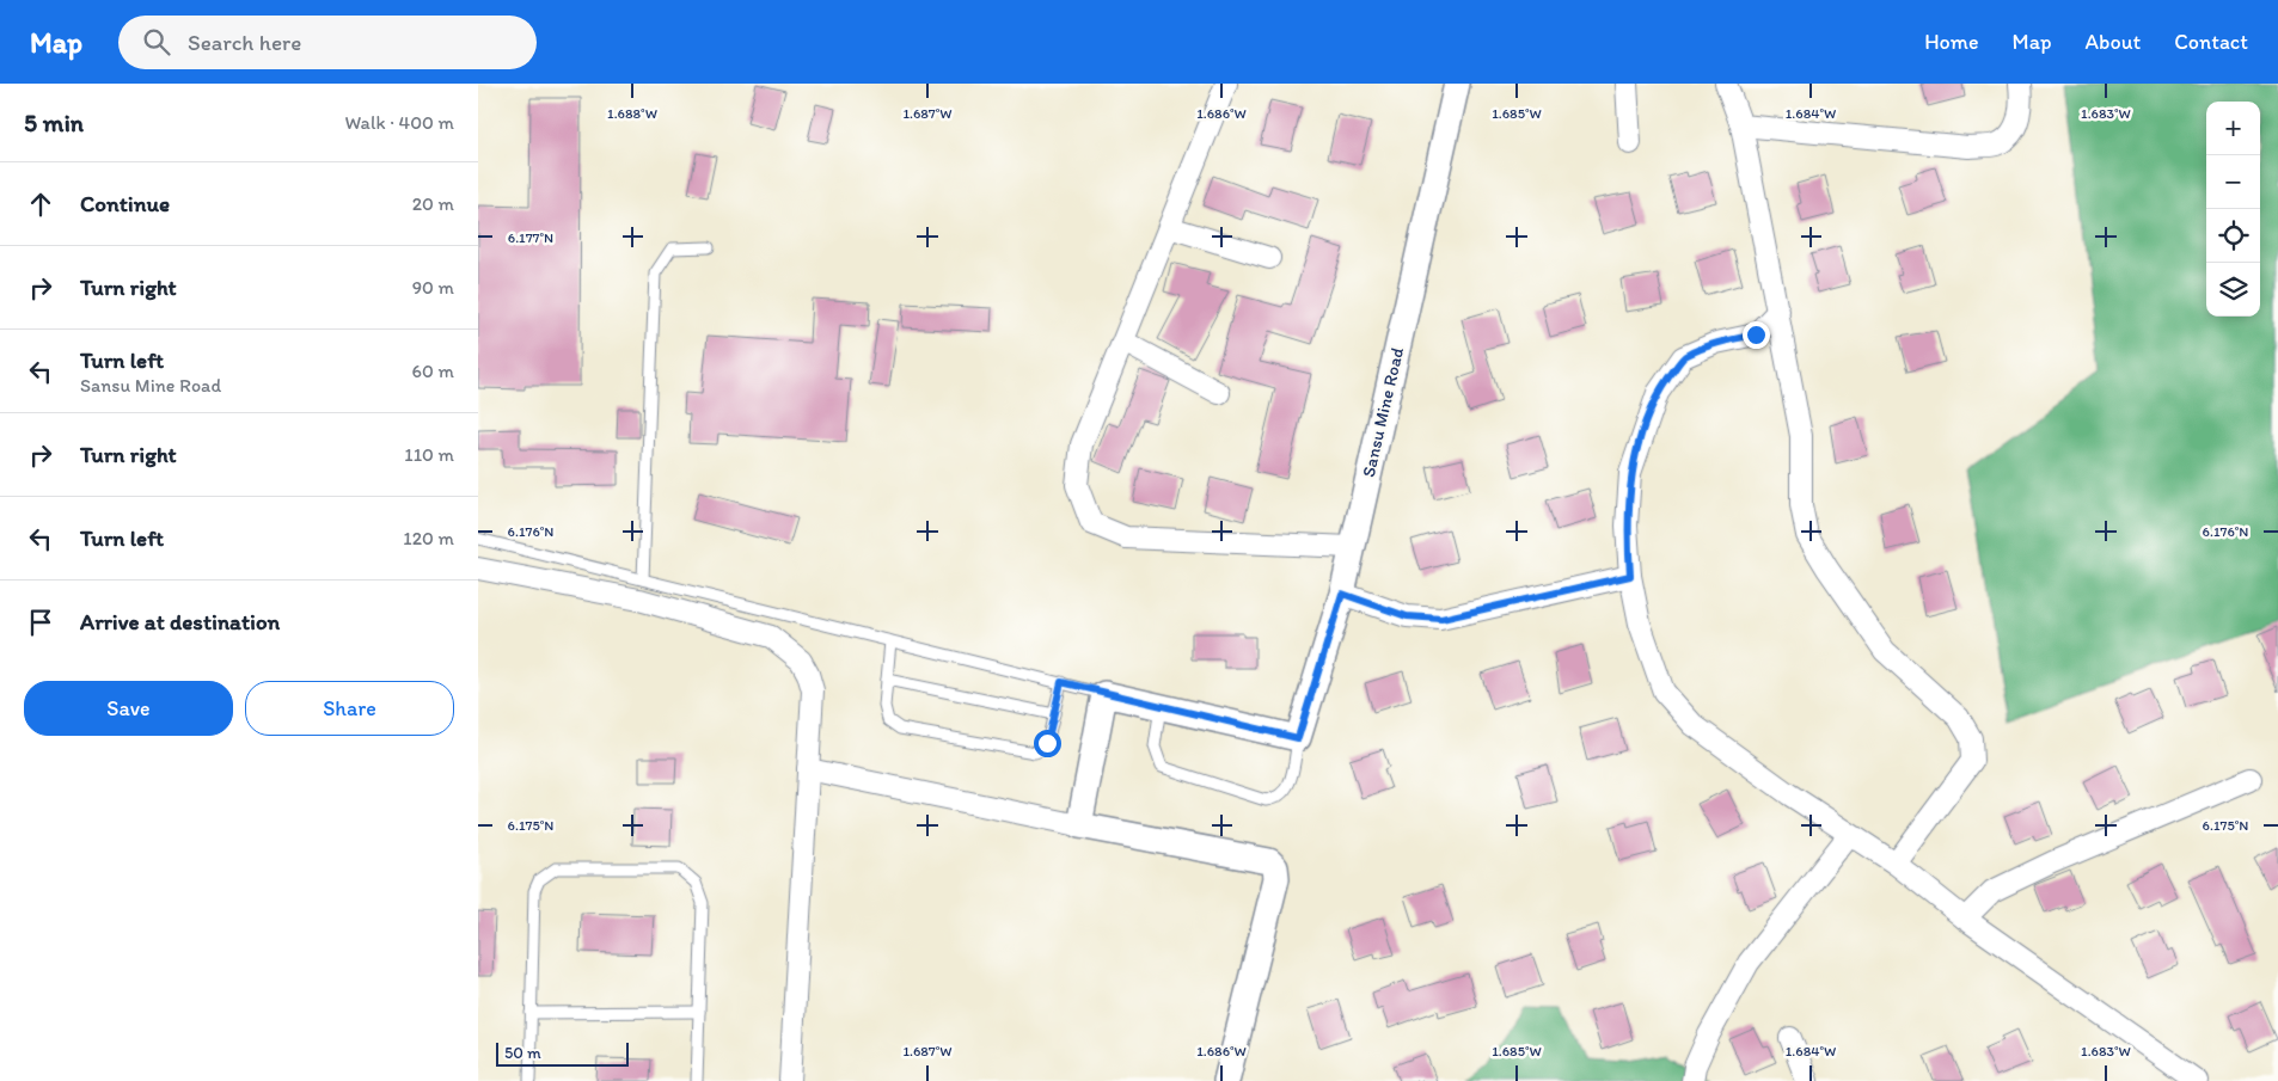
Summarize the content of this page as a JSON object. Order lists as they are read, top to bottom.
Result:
{
  "streets": {
    "street": ["Sansu Mine Road"]
  },
  "scale_bar": "50 m",
  "page": {
    "header": "Map",
    "search": "Search here",
    "nav": [
      "Home",
      "Map",
      "About",
      "Contact"
    ],
    "heading": ["5 min", "Walk · 400 m"],
    "map_buttons": ["+", "−"],
    "list": [
      ["Continue", "20 m"],
      ["Turn right", "90 m"],
      ["Turn left", "Sansu Mine Road", "60 m"],
      ["Turn right", "110 m"],
      ["Turn left", "120 m"],
      "Arrive at destination"
    ],
    "buttons": ["Save", "Share"],
    "scale": "50 m"
  },
  "coordinates": [
    "1.688°W",
    "1.687°W",
    "1.686°W",
    "1.685°W",
    "1.684°W",
    "1.683°W",
    "6.177°N",
    "6.176°N",
    "6.175°N"
  ]
}
